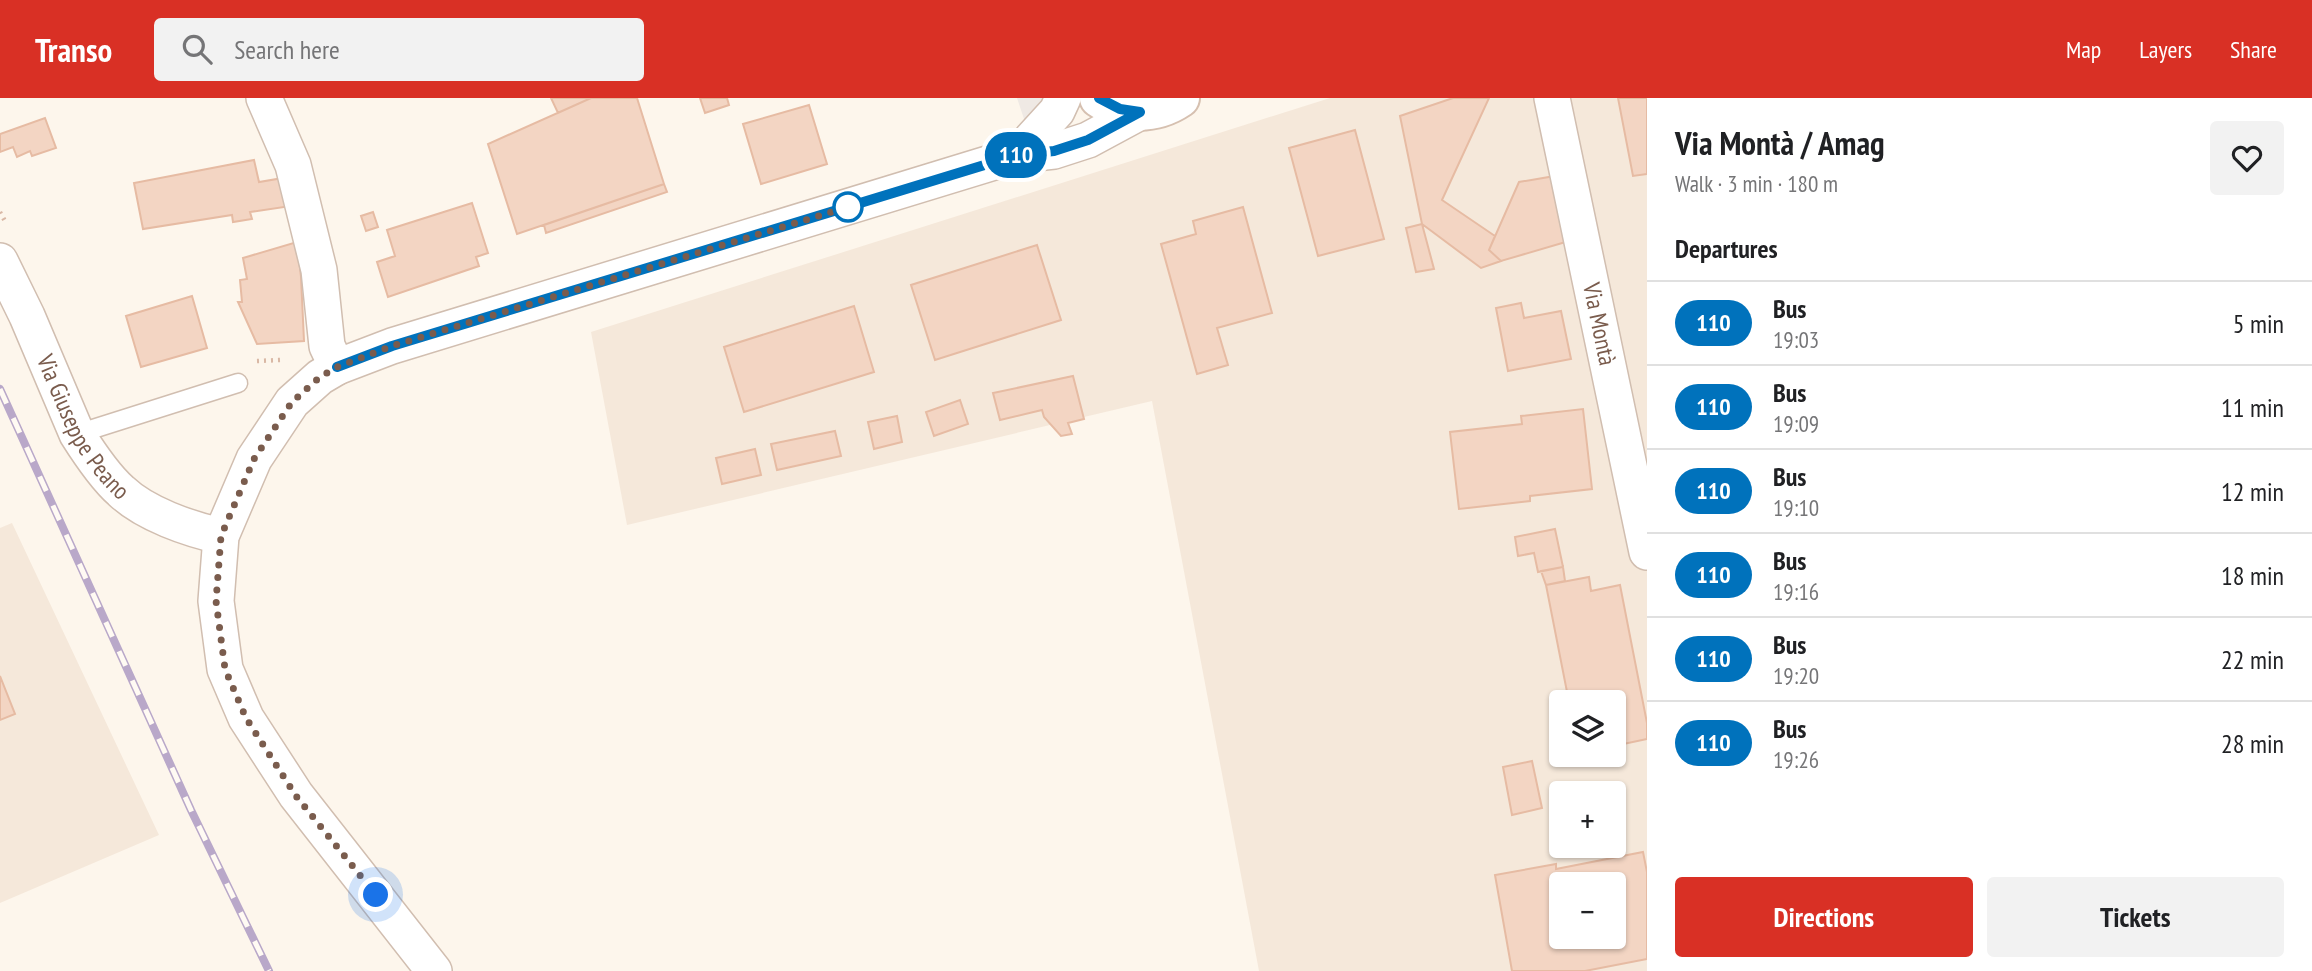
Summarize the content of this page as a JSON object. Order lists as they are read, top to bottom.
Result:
{
  "streets": {
    "street": ["Via Montà", "Via Giuseppe Peano"]
  },
  "lines": ["bus line 110"],
  "page": {
    "header": "Transo",
    "search": "Search here",
    "nav": ["Map", "Layers", "Share"],
    "on_map": "110",
    "heading": [
      ["Via Montà / Amag", "Walk · 3 min · 180 m"],
      "Departures"
    ],
    "list": [
      {
        "mark": "110",
        "name": "Bus",
        "note": "19:03",
        "value": "5 min"
      },
      {
        "mark": "110",
        "name": "Bus",
        "note": "19:09",
        "value": "11 min"
      },
      {
        "mark": "110",
        "name": "Bus",
        "note": "19:10",
        "value": "12 min"
      },
      {
        "mark": "110",
        "name": "Bus",
        "note": "19:16",
        "value": "18 min"
      },
      {
        "mark": "110",
        "name": "Bus",
        "note": "19:20",
        "value": "22 min"
      },
      {
        "mark": "110",
        "name": "Bus",
        "note": "19:26",
        "value": "28 min"
      }
    ],
    "map_buttons": ["+", "−"],
    "buttons": ["Directions", "Tickets"]
  }
}
